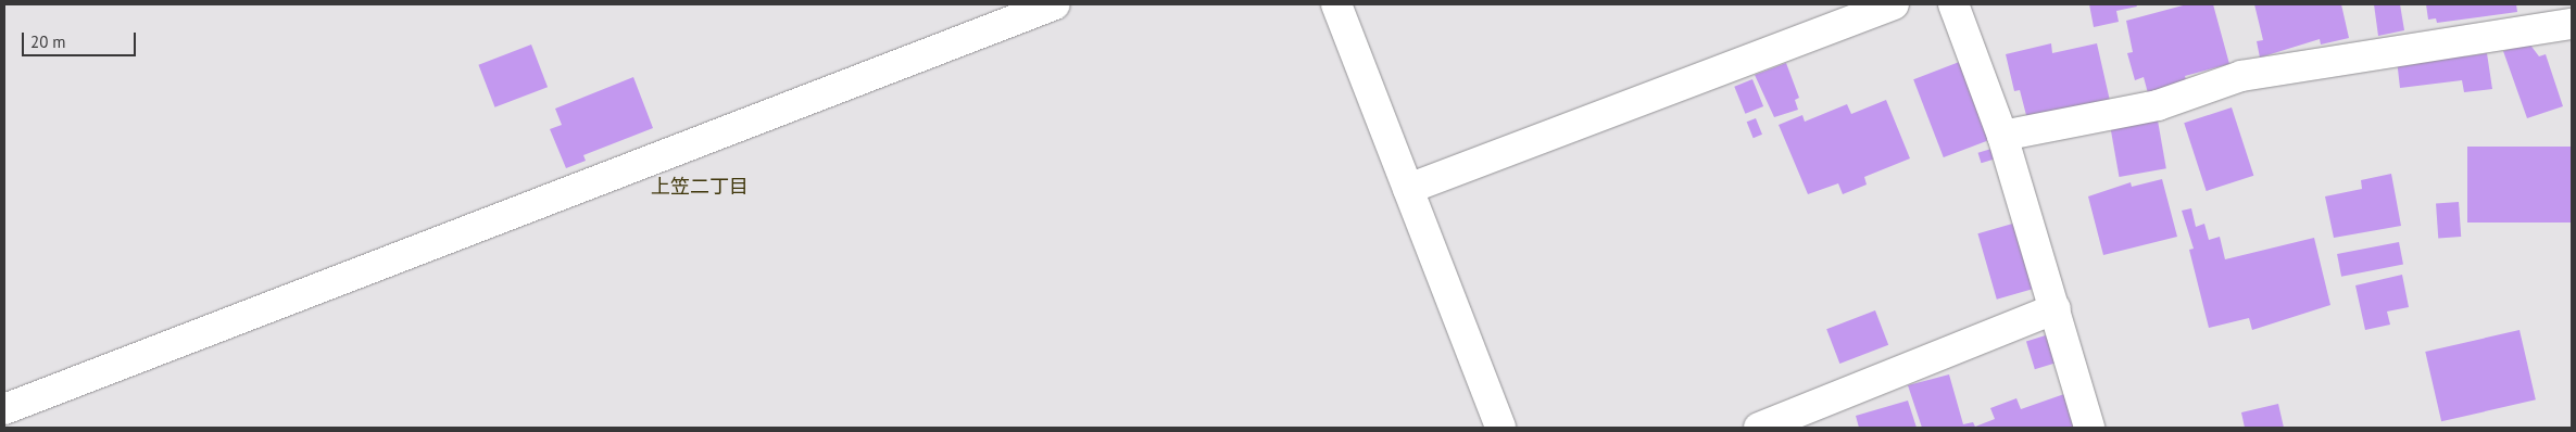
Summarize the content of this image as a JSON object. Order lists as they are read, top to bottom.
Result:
{
  "districts": ["上笠二丁目"],
  "scale_bar": "20 m"
}
